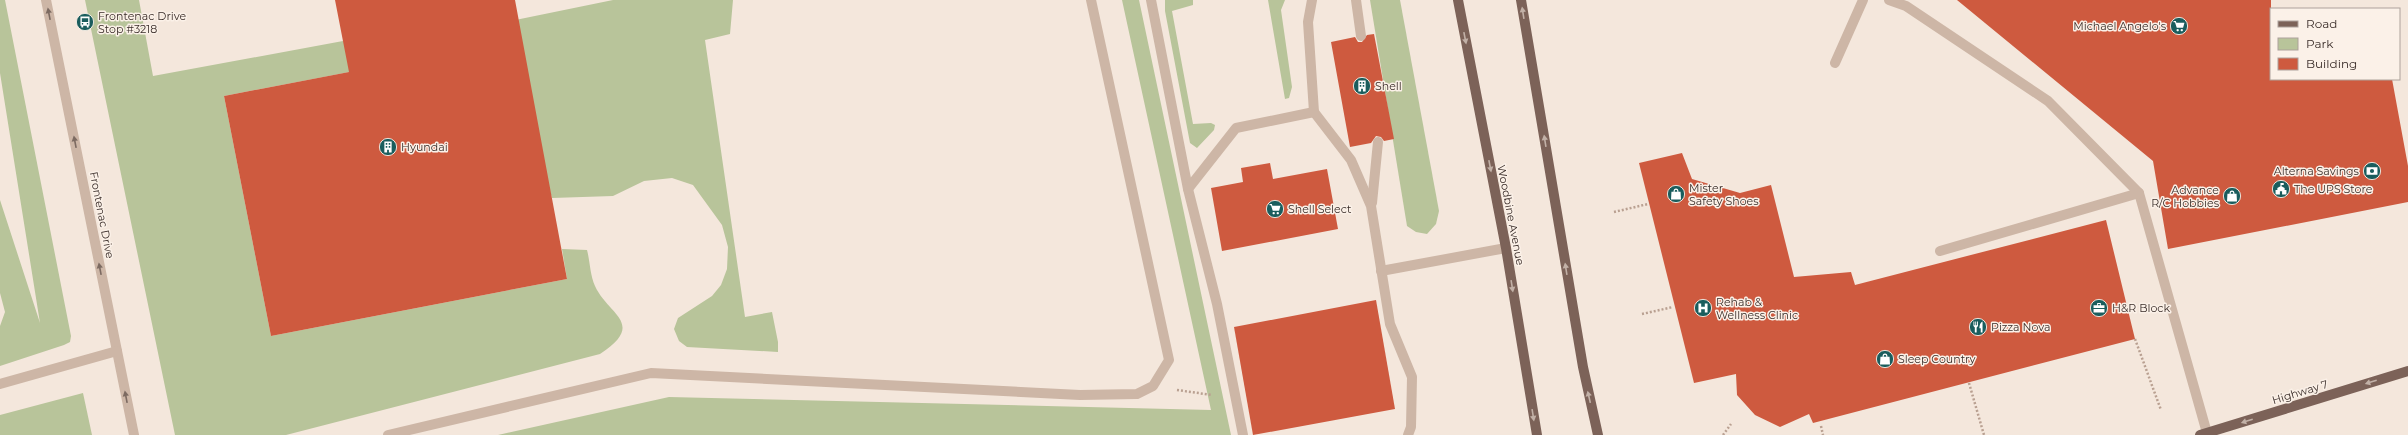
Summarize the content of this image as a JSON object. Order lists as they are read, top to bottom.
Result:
{
  "streets": {
    "main road": ["Woodbine Avenue", "Highway 7"],
    "street": ["Frontenac Drive"]
  },
  "one_way": ["Frontenac Drive", "Highway 7"],
  "places": {
    "bus stop": ["Frontenac Drive Stop #3218"],
    "supermarket": ["Michael Angelo's", "Shell Select"],
    "building": ["Shell", "Hyundai"],
    "bank": ["Alterna Savings"],
    "public building": ["The UPS Store"],
    "shop": ["Mister Safety Shoes", "Advance R/C Hobbies", "Sleep Country"],
    "hospital": ["Rehab & Wellness Clinic"],
    "office": ["H&R Block"],
    "restaurant": ["Pizza Nova"]
  },
  "legend": ["Road", "Park", "Building"]
}
